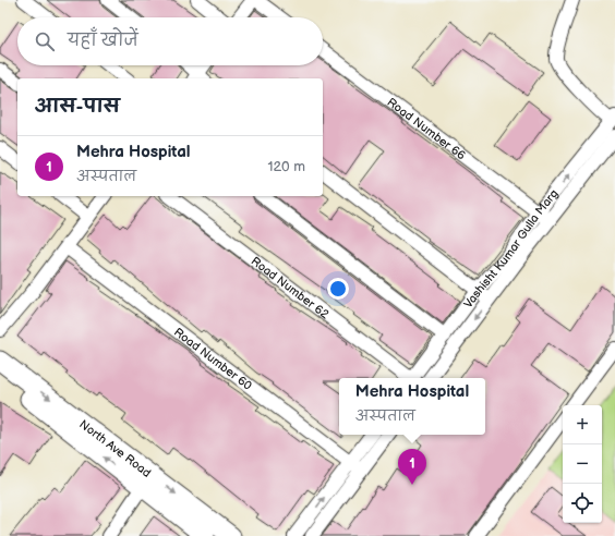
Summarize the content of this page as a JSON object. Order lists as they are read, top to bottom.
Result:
{
  "streets": {
    "street": [
      "Road Number 66",
      "Vashisht Kumar Gulla Marg",
      "Road Number 62",
      "Road Number 60",
      "North Ave Road"
    ]
  },
  "crossings": [
    ["Road Number 66", "Vashisht Kumar Gulla Marg"]
  ],
  "page": {
    "search": "यहाँ खोजें",
    "heading": "आस-पास",
    "list": [
      {
        "mark": "1",
        "name": "Mehra Hospital",
        "note": "अस्पताल",
        "value": "120 m"
      }
    ],
    "popup": ["Mehra Hospital", "अस्पताल"],
    "map_buttons": ["+", "−"],
    "pins": "1"
  }
}
